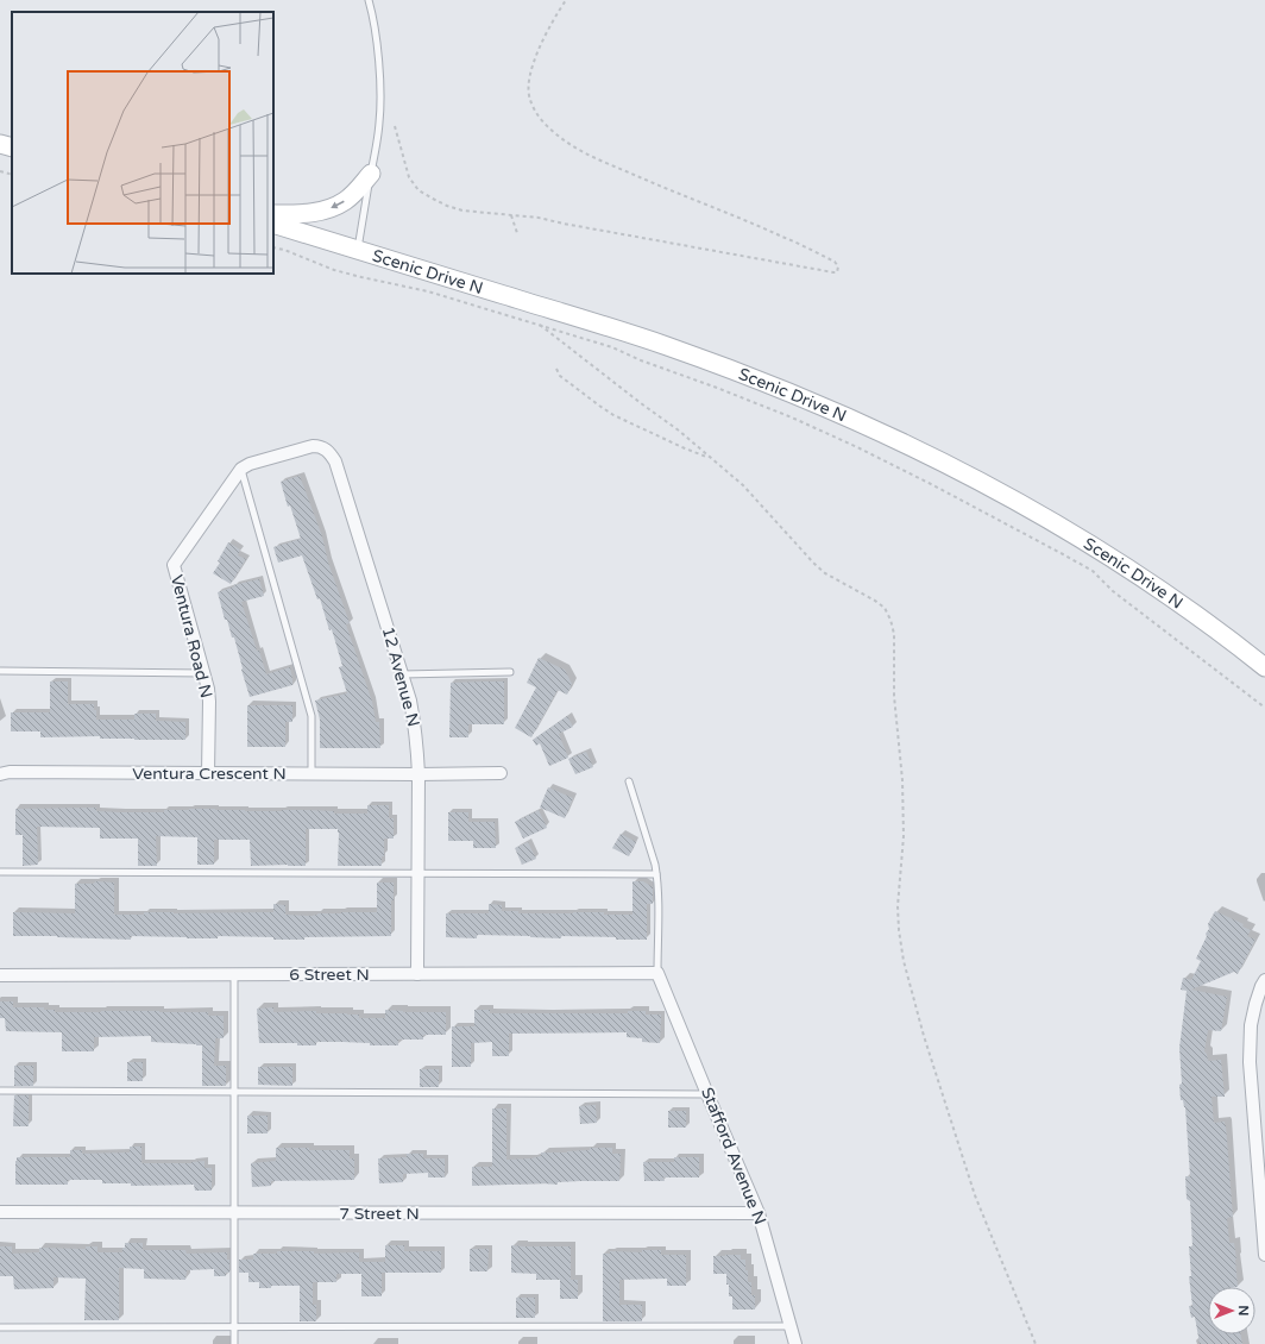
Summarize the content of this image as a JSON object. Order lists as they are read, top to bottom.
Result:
{
  "streets": {
    "main road": ["Scenic Drive N"],
    "street": [
      "Ventura Road N",
      "12 Avenue N",
      "Ventura Crescent N",
      "6 Street N",
      "Stafford Avenue N",
      "7 Street N"
    ]
  },
  "crossings": [
    ["Ventura Road N", "12 Avenue N"],
    ["Ventura Road N", "Ventura Crescent N"],
    ["12 Avenue N", "Ventura Crescent N"],
    ["12 Avenue N", "6 Street N"],
    ["6 Street N", "Stafford Avenue N"],
    ["Stafford Avenue N", "7 Street N"]
  ],
  "north": "right"
}
